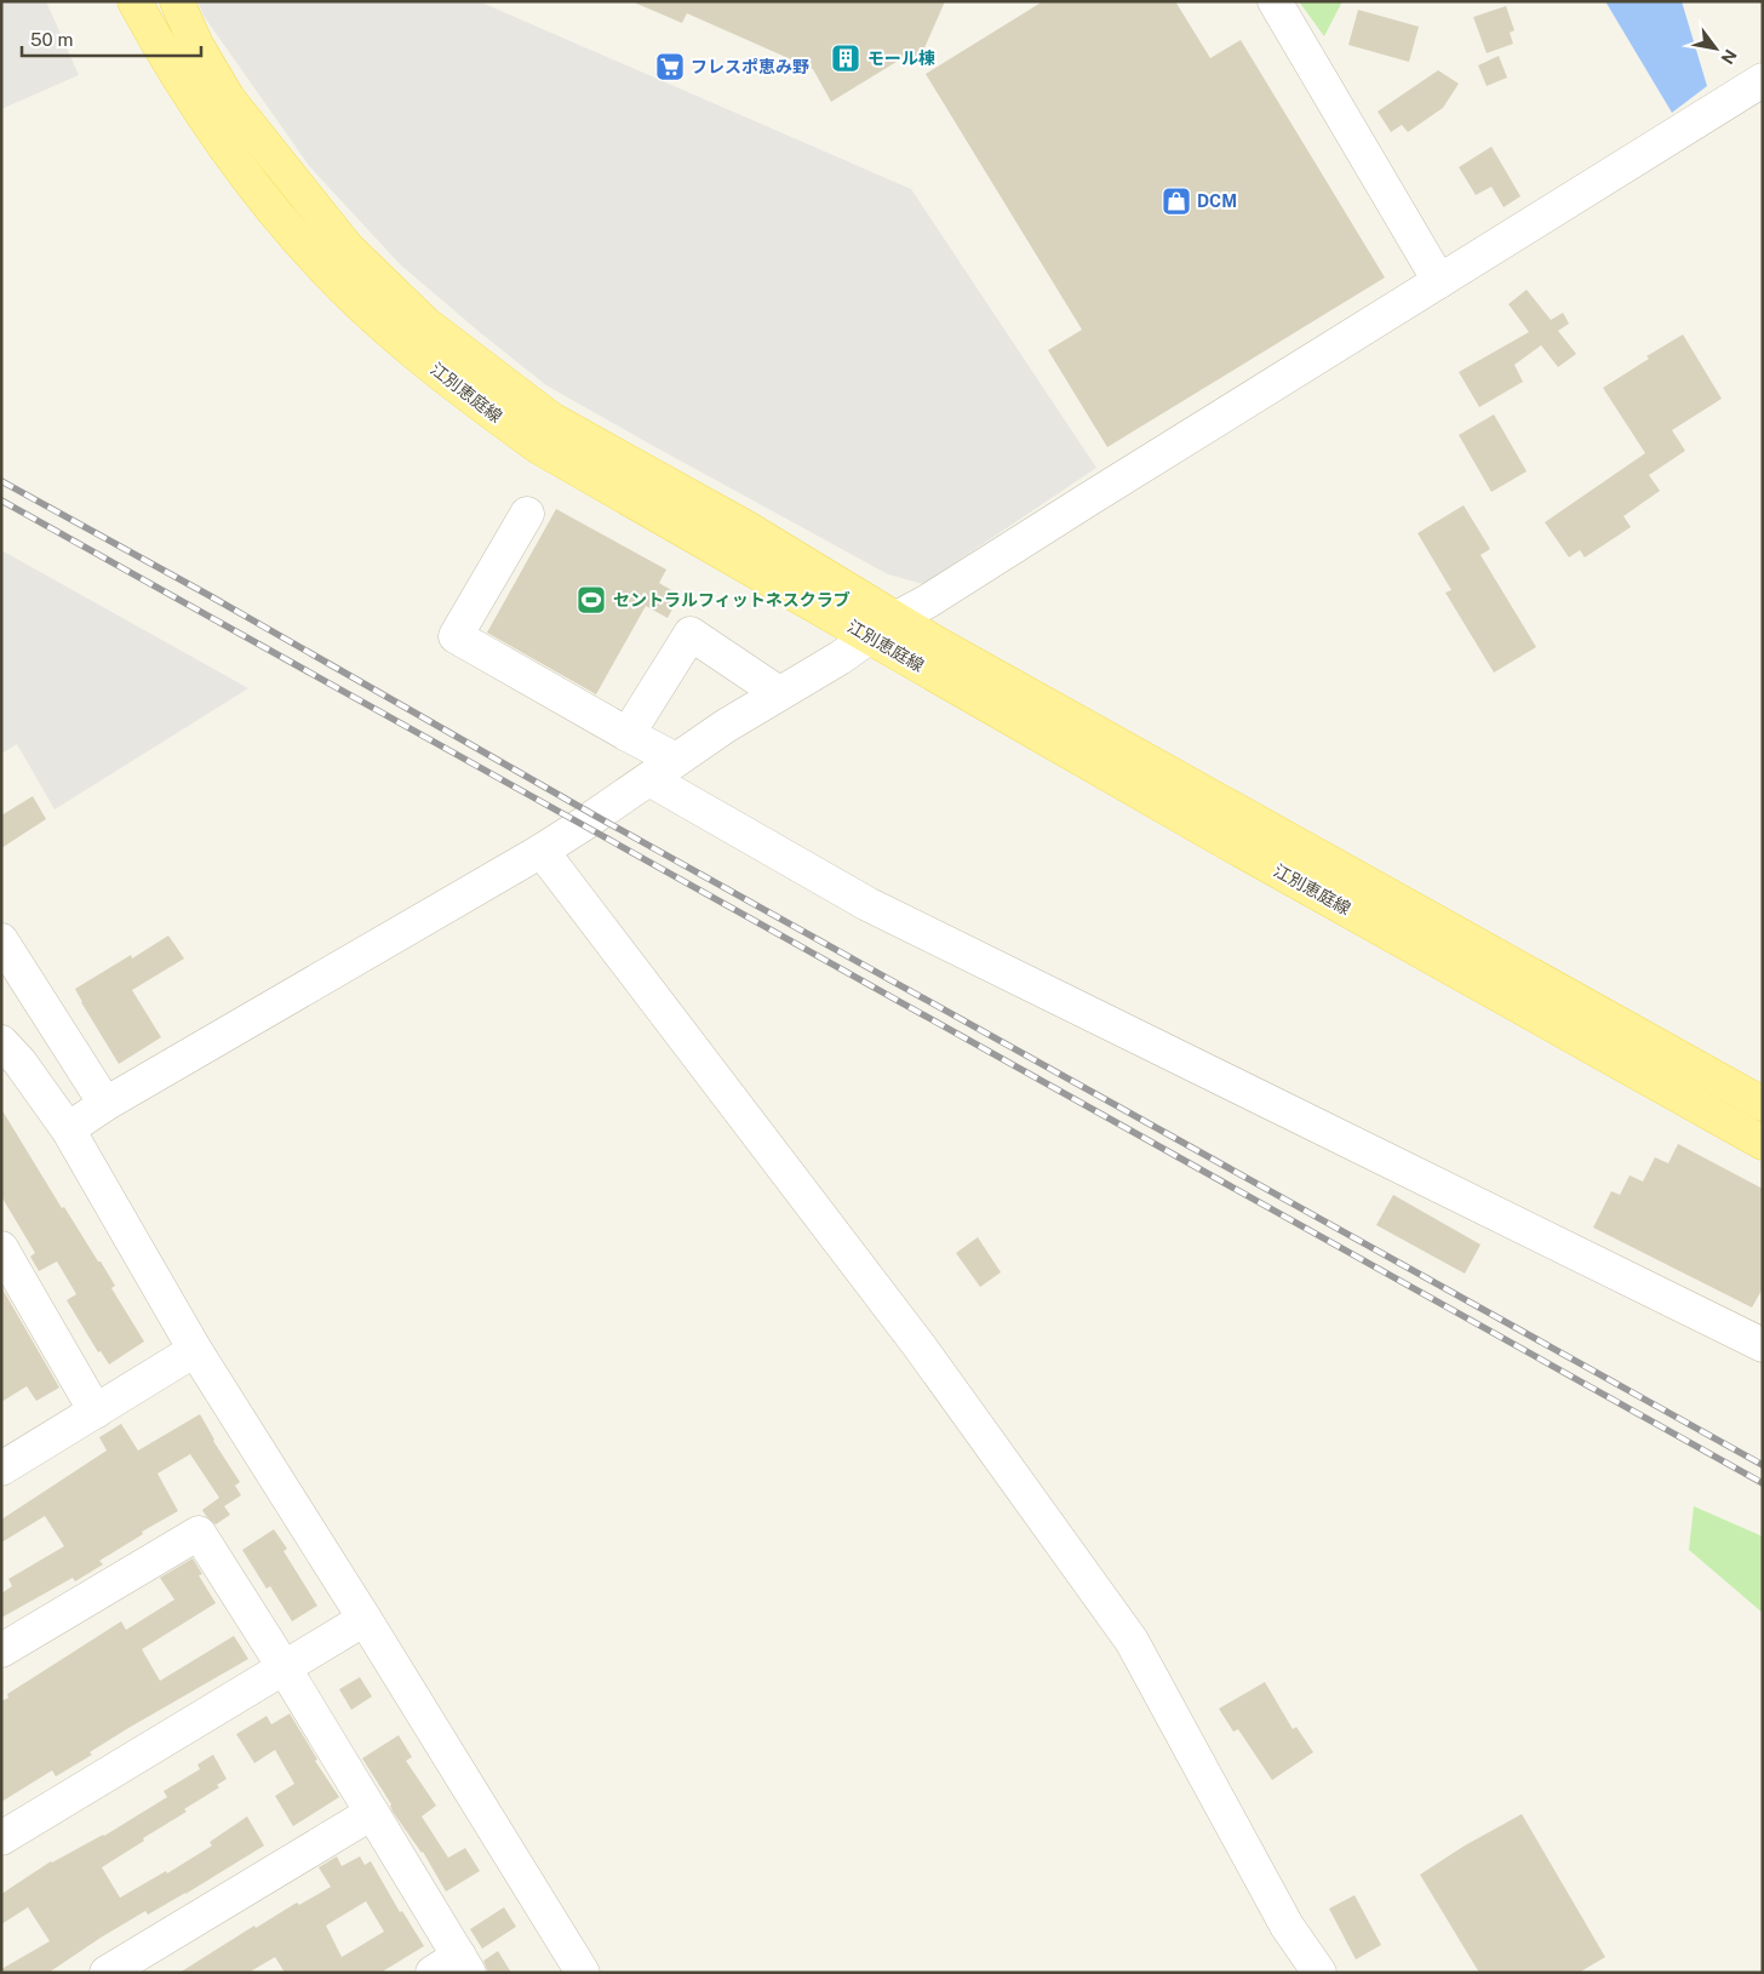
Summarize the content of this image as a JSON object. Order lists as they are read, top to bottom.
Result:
{
  "streets": {
    "main road": ["江別恵庭線"]
  },
  "places": {
    "building": ["モール棟"],
    "supermarket": ["フレスポ恵み野"],
    "shop": ["DCM"],
    "sports": ["セントラルフィットネスクラブ"]
  },
  "scale_bar": "50 m",
  "north": "bottom right"
}
